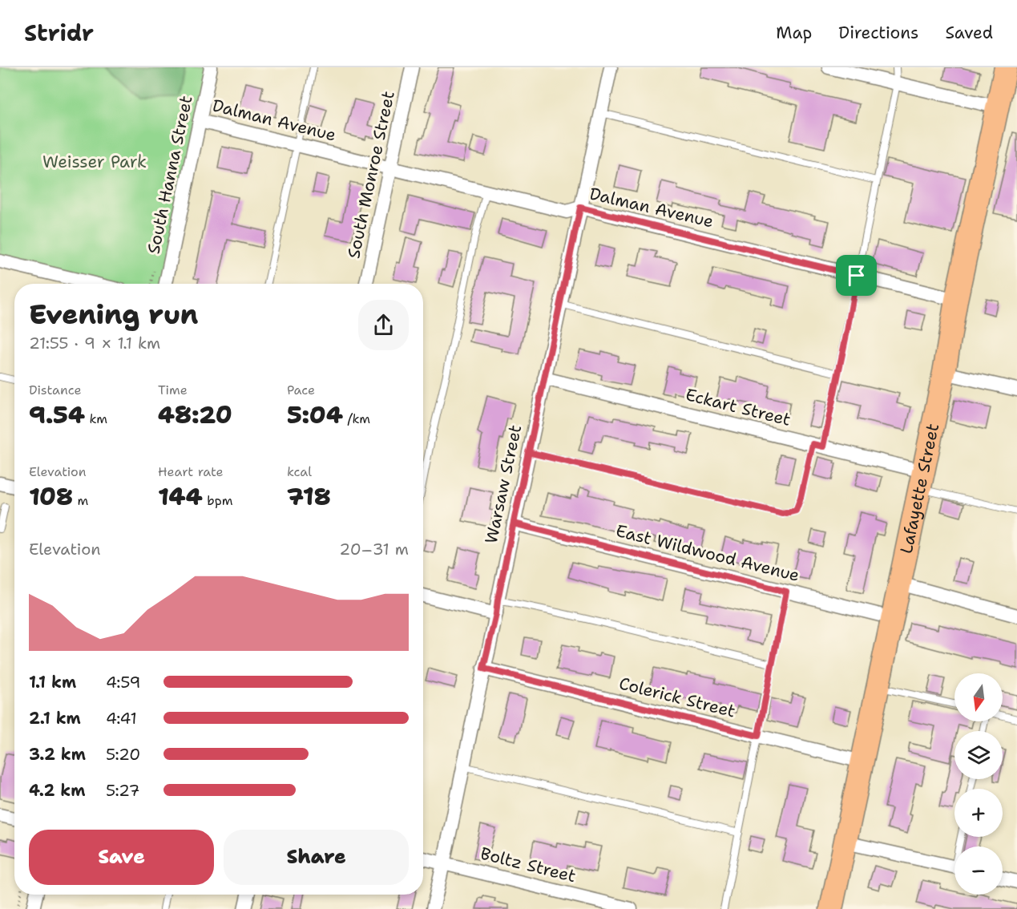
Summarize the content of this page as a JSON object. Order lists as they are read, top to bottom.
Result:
{
  "streets": {
    "highway": ["Lafayette Street"],
    "street": [
      "Dalman Avenue",
      "South Hanna Street",
      "South Monroe Street",
      "Eckart Street",
      "Warsaw Street",
      "East Wildwood Avenue",
      "Colerick Street",
      "Boltz Street"
    ]
  },
  "crossings": [
    ["Dalman Avenue", "South Hanna Street"],
    ["Dalman Avenue", "South Monroe Street"],
    ["Dalman Avenue", "Warsaw Street"],
    ["Dalman Avenue", "Lafayette Street"],
    ["Eckart Street", "Warsaw Street"],
    ["Eckart Street", "Lafayette Street"],
    ["Warsaw Street", "East Wildwood Avenue"],
    ["Warsaw Street", "Colerick Street"],
    ["Warsaw Street", "Boltz Street"],
    ["Lafayette Street", "East Wildwood Avenue"],
    ["Lafayette Street", "Colerick Street"]
  ],
  "parks": ["Weisser Park"],
  "north": "bottom",
  "page": {
    "header": "Stridr",
    "nav": ["Map", "Directions", "Saved"],
    "heading": ["Evening run", "21:55 · 9 × 1.1 km"],
    "stats": [
      ["Distance", "9.54 km"],
      ["Time", "48:20"],
      ["Pace", "5:04 /km"],
      ["Elevation", "108 m"],
      ["Heart rate", "144 bpm"],
      ["kcal", "718"]
    ],
    "chart": ["Elevation", "20–31 m"],
    "list": [
      {
        "name": "1.1 km",
        "note": "4:59"
      },
      {
        "name": "2.1 km",
        "note": "4:41"
      },
      {
        "name": "3.2 km",
        "note": "5:20"
      },
      {
        "name": "4.2 km",
        "note": "5:27"
      }
    ],
    "map_buttons": ["+", "−"],
    "buttons": ["Save", "Share"]
  }
}
